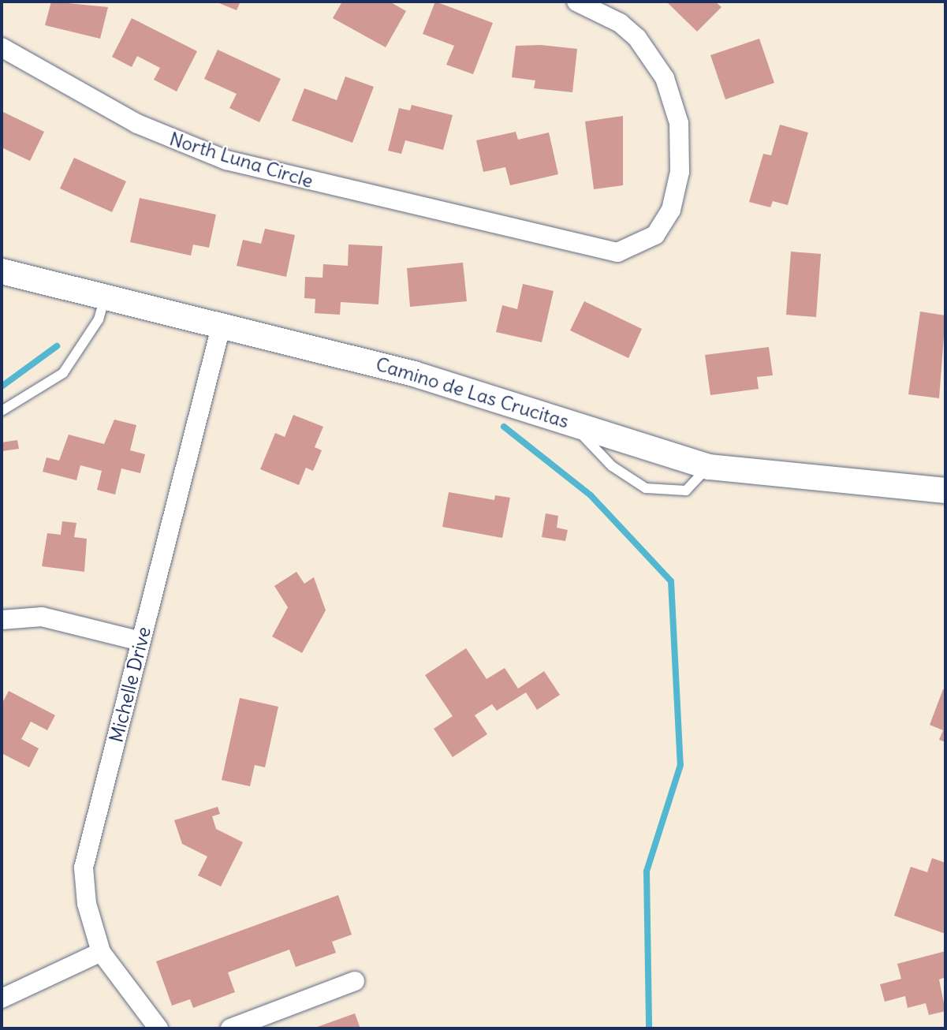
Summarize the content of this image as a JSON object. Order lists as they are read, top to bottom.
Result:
{
  "streets": {
    "street": ["North Luna Circle", "Camino de Las Crucitas", "Michelle Drive"]
  },
  "crossings": [
    ["Camino de Las Crucitas", "Michelle Drive"]
  ]
}
